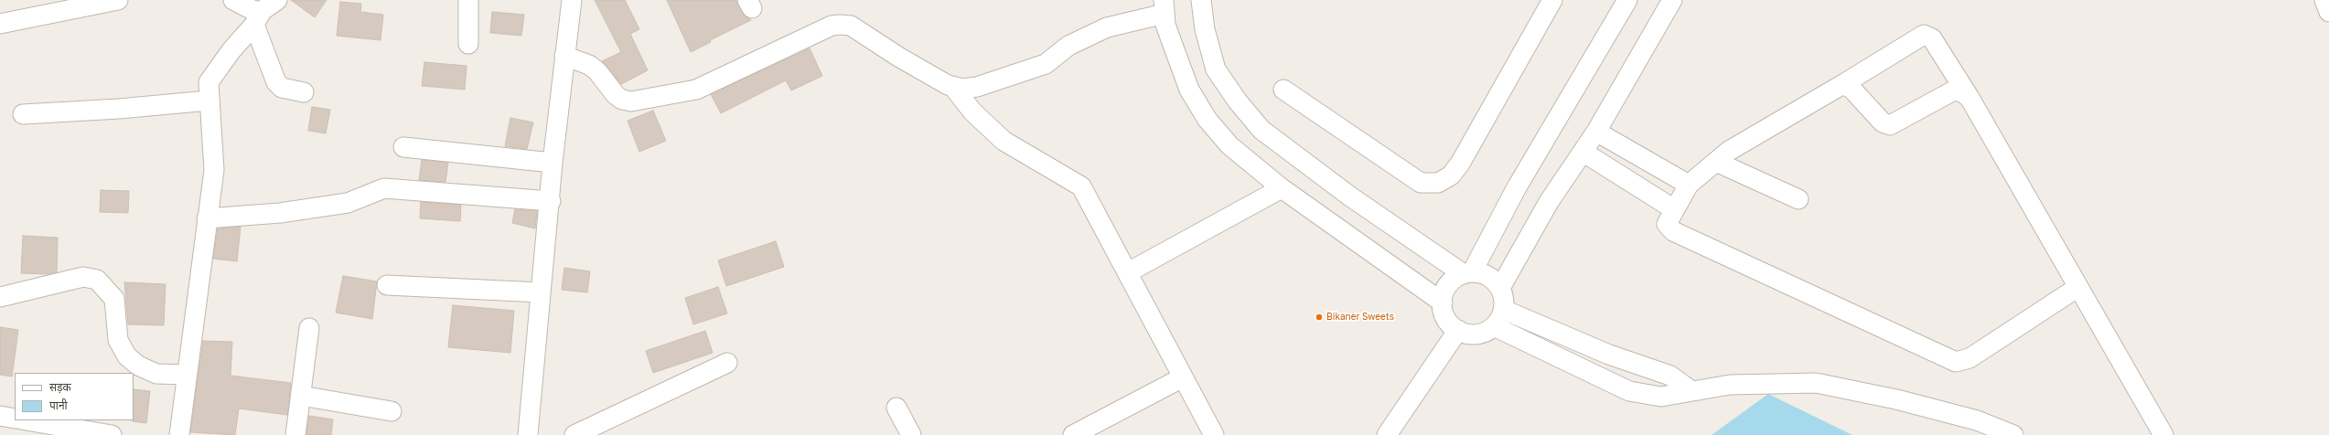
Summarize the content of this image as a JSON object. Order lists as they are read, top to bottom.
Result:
{
  "places": ["Bikaner Sweets"],
  "legend": ["सड़क", "पानी"]
}
